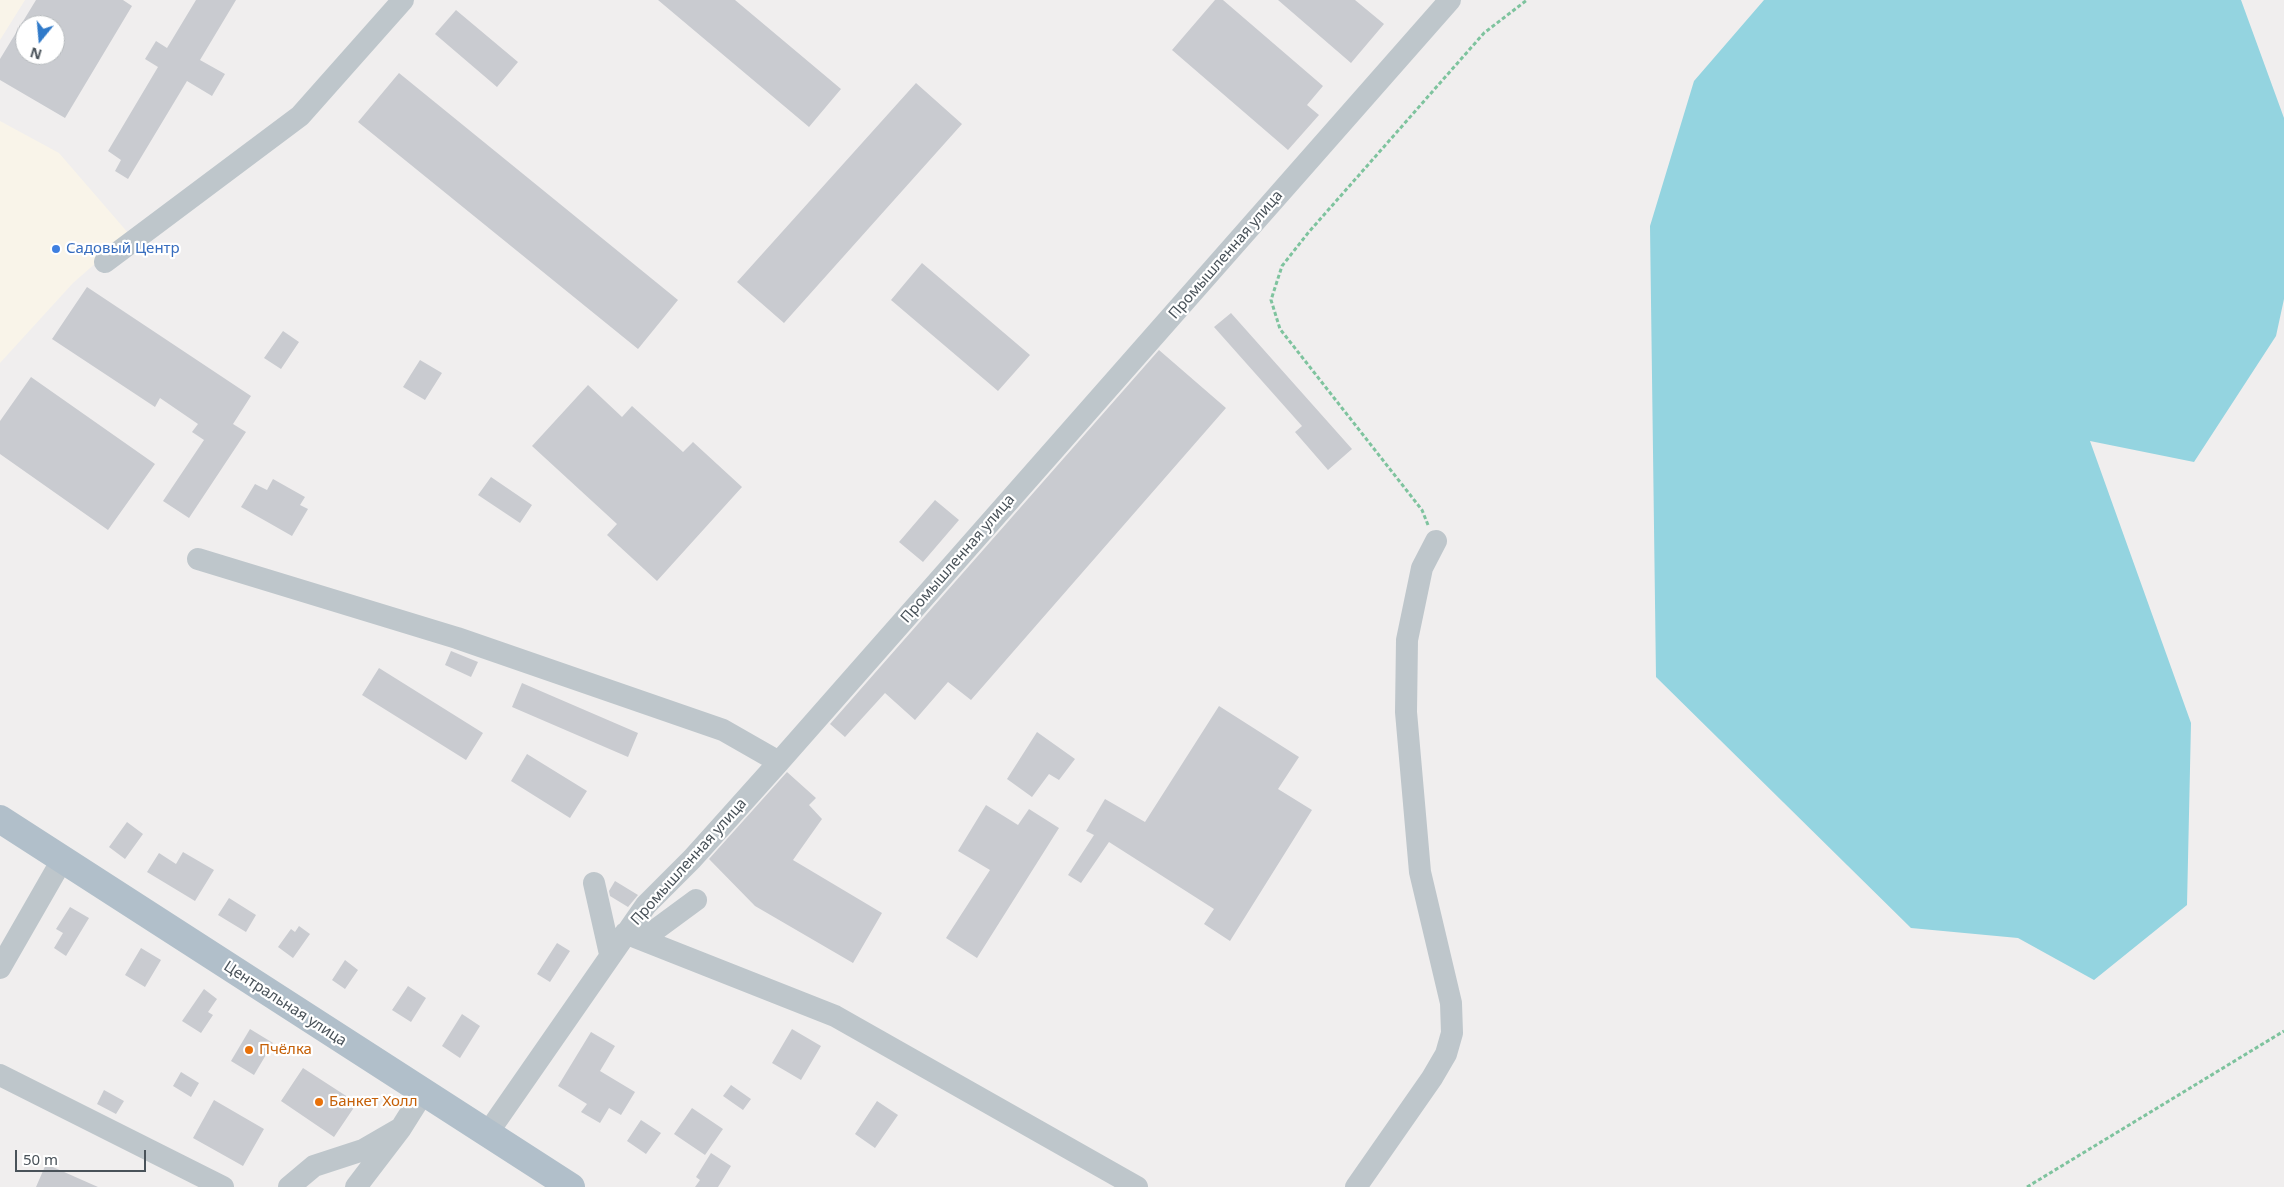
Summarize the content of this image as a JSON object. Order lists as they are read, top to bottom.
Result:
{
  "streets": {
    "main road": ["Центральная улица"],
    "street": ["Промышленная улица"]
  },
  "crossings": [
    ["Промышленная улица", "Центральная улица"]
  ],
  "places": ["Садовый Центр", "Пчёлка", "Банкет Холл"],
  "scale_bar": "50 m",
  "north": "bottom"
}
